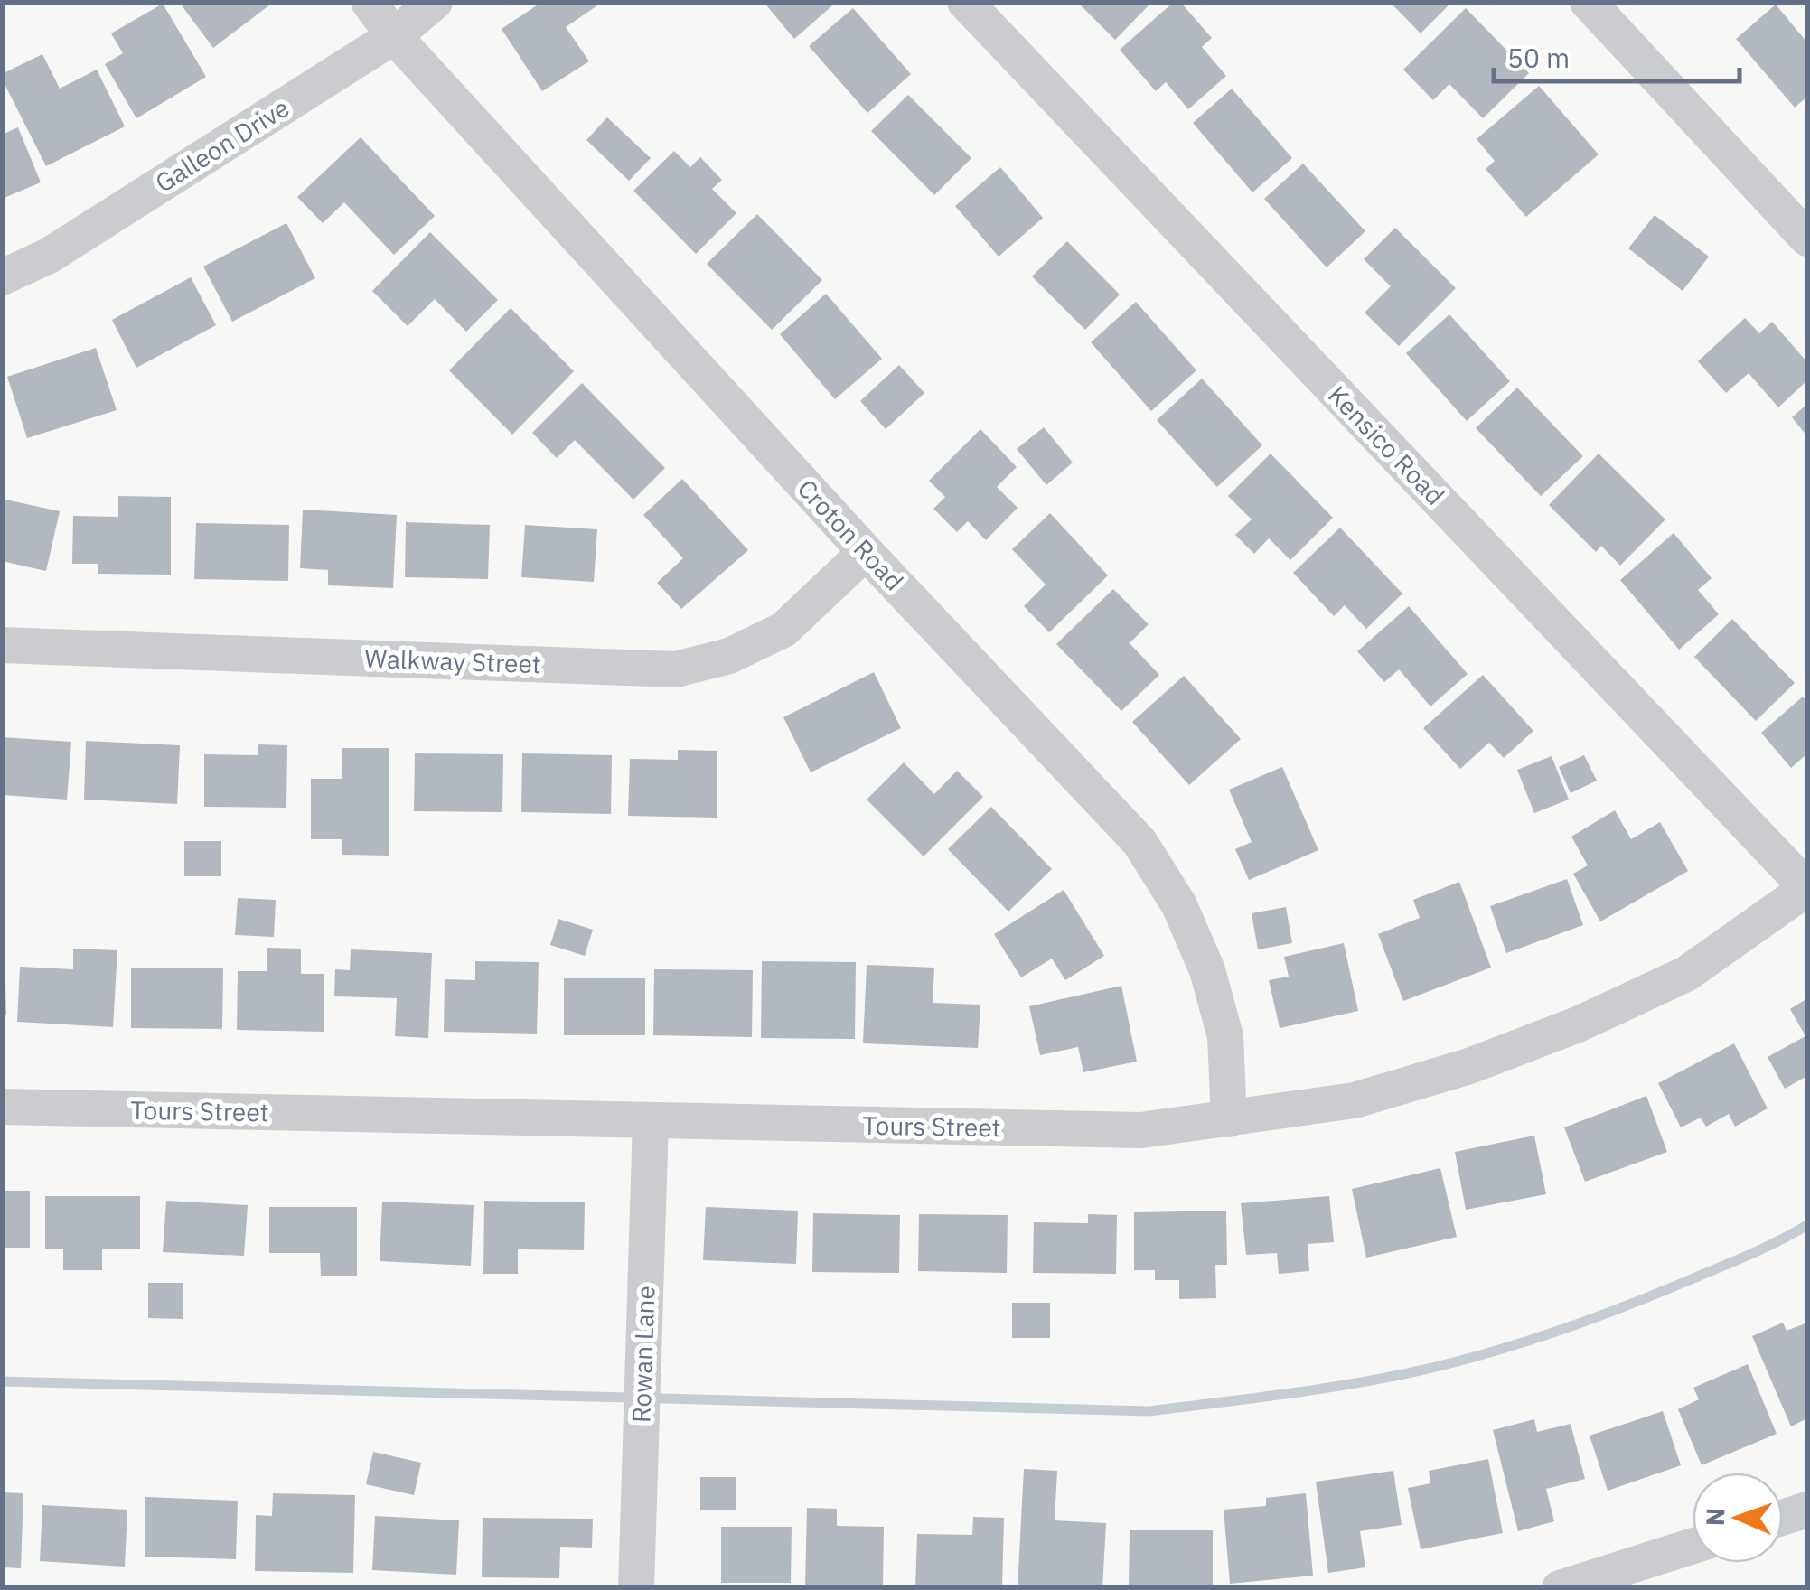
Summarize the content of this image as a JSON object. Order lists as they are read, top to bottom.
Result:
{
  "streets": {
    "street": [
      "Galleon Drive",
      "Kensico Road",
      "Croton Road",
      "Walkway Street",
      "Tours Street",
      "Rowan Lane"
    ]
  },
  "crossings": [
    ["Galleon Drive", "Croton Road"],
    ["Kensico Road", "Tours Street"],
    ["Croton Road", "Walkway Street"],
    ["Croton Road", "Tours Street"],
    ["Tours Street", "Rowan Lane"]
  ],
  "scale_bar": "50 m",
  "north": "left"
}
